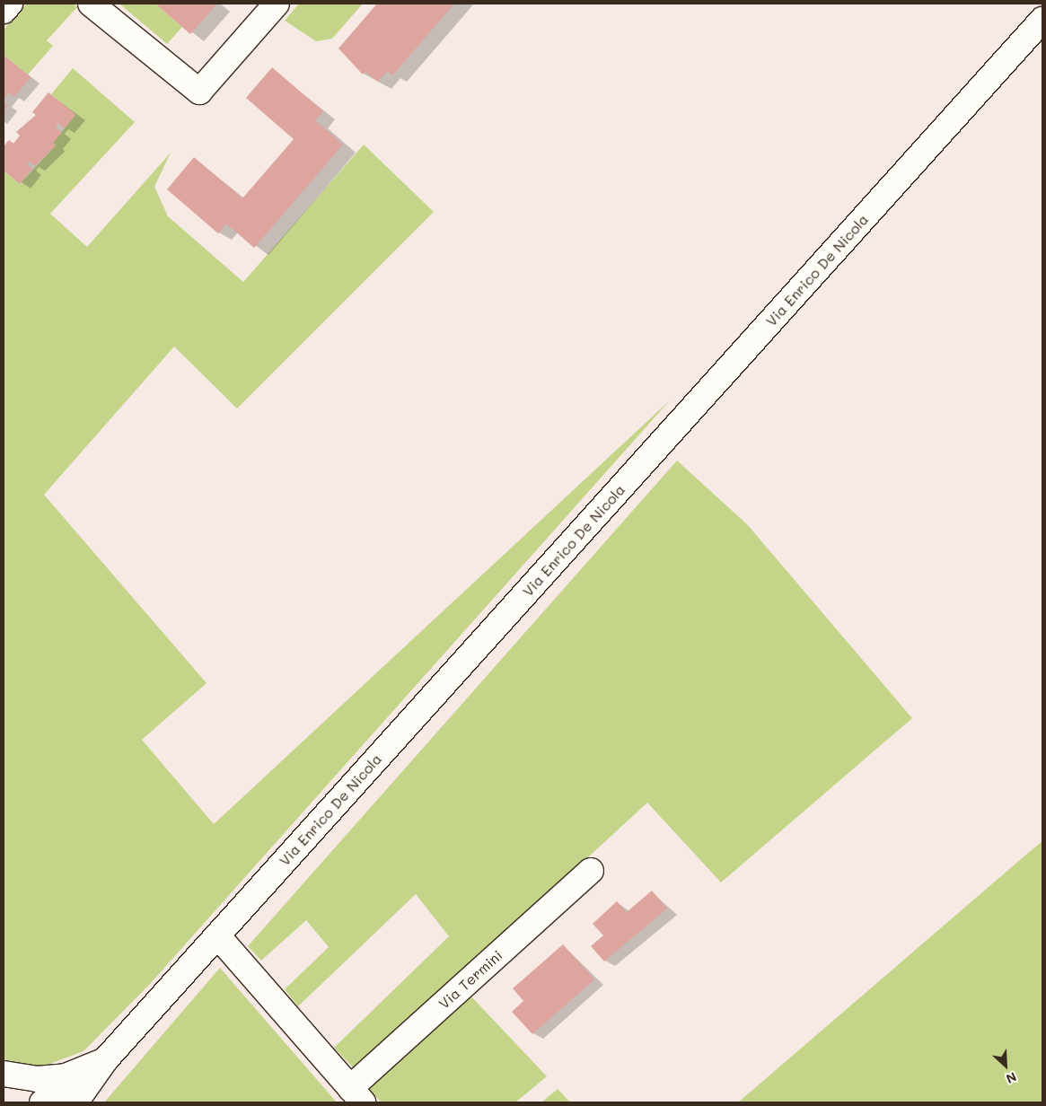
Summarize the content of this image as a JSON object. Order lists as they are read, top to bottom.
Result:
{
  "streets": {
    "street": ["Via Enrico De Nicola", "Via Termini"]
  },
  "north": "bottom right"
}
